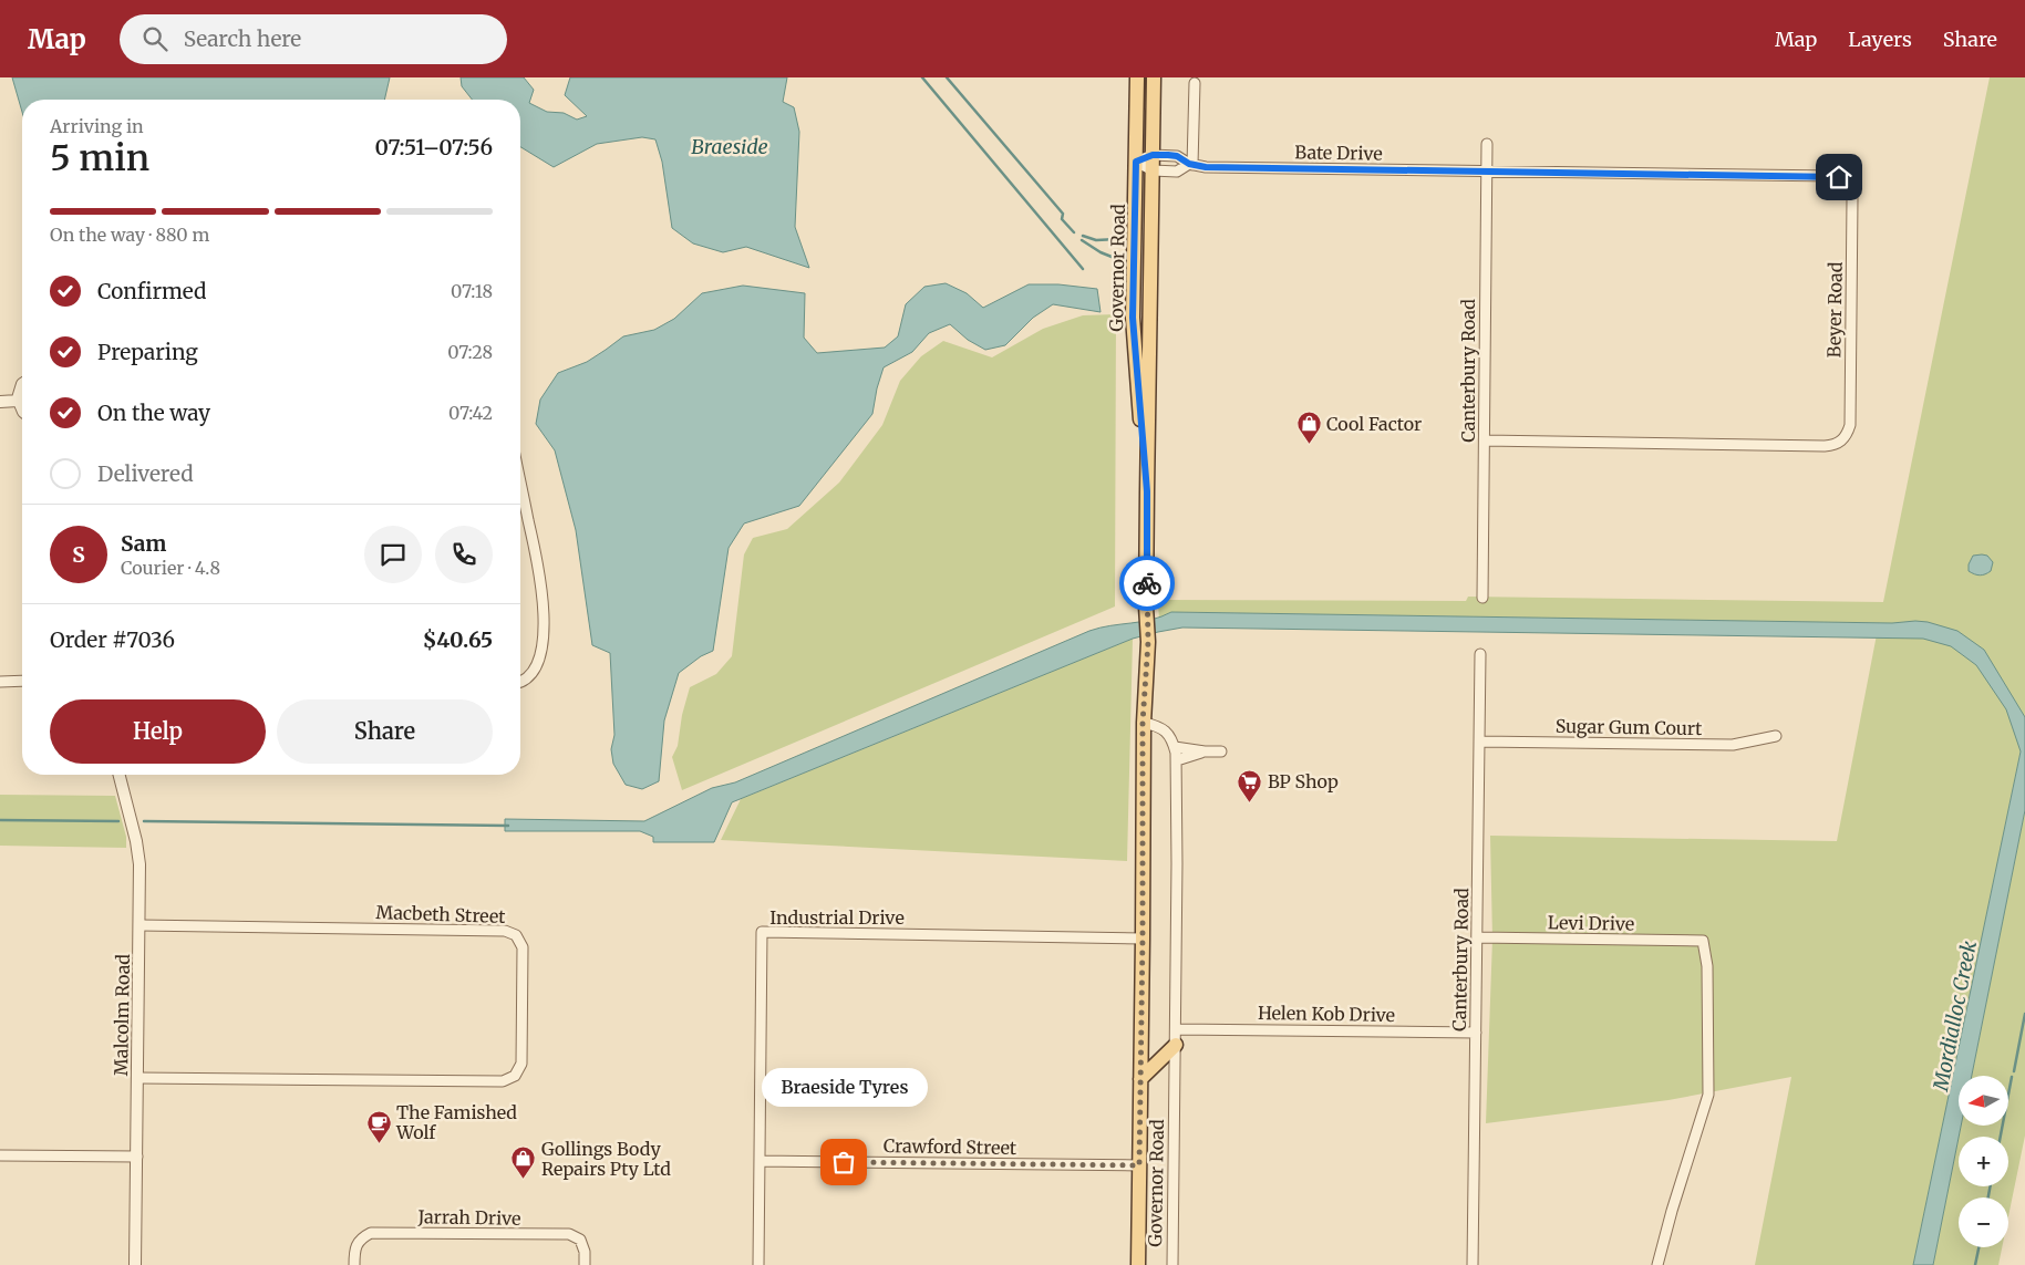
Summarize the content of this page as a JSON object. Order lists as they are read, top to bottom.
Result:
{
  "streets": {
    "main road": ["Governor Road"],
    "street": [
      "Bate Drive",
      "Beyer Road",
      "Canterbury Road",
      "Sugar Gum Court",
      "Macbeth Street",
      "Industrial Drive",
      "Levi Drive",
      "Helen Kob Drive",
      "Malcolm Road",
      "Crawford Street",
      "Jarrah Drive"
    ]
  },
  "crossings": [
    ["Bate Drive", "Governor Road"],
    ["Bate Drive", "Beyer Road"],
    ["Bate Drive", "Canterbury Road"],
    ["Governor Road", "Industrial Drive"],
    ["Governor Road", "Helen Kob Drive"],
    ["Governor Road", "Crawford Street"],
    ["Beyer Road", "Canterbury Road"],
    ["Canterbury Road", "Sugar Gum Court"],
    ["Canterbury Road", "Levi Drive"],
    ["Canterbury Road", "Helen Kob Drive"],
    ["Macbeth Street", "Malcolm Road"],
    ["Industrial Drive", "Crawford Street"]
  ],
  "water": ["Braeside", "Mordialloc Creek"],
  "places": {
    "shop": ["Cool Factor", "Gollings Body Repairs Pty Ltd"],
    "supermarket": ["BP Shop"],
    "cafe": ["The Famished Wolf"],
    "other": ["Braeside Tyres"]
  },
  "north": "left",
  "page": {
    "header": "Map",
    "search": "Search here",
    "nav": ["Map", "Layers", "Share"],
    "heading": ["5 min", "Arriving in", "07:51–07:56"],
    "panel": [
      "Sam",
      "Courier · 4.8",
      "Order #7036",
      "$40.65"
    ],
    "bar": "On the way · 880 m",
    "list": [
      ["Confirmed", "07:18"],
      ["Preparing", "07:28"],
      ["On the way", "07:42"],
      "Delivered"
    ],
    "round": "S",
    "buttons": ["Help", "Share"],
    "bubble": "Braeside Tyres",
    "map_buttons": ["+", "−"]
  }
}
